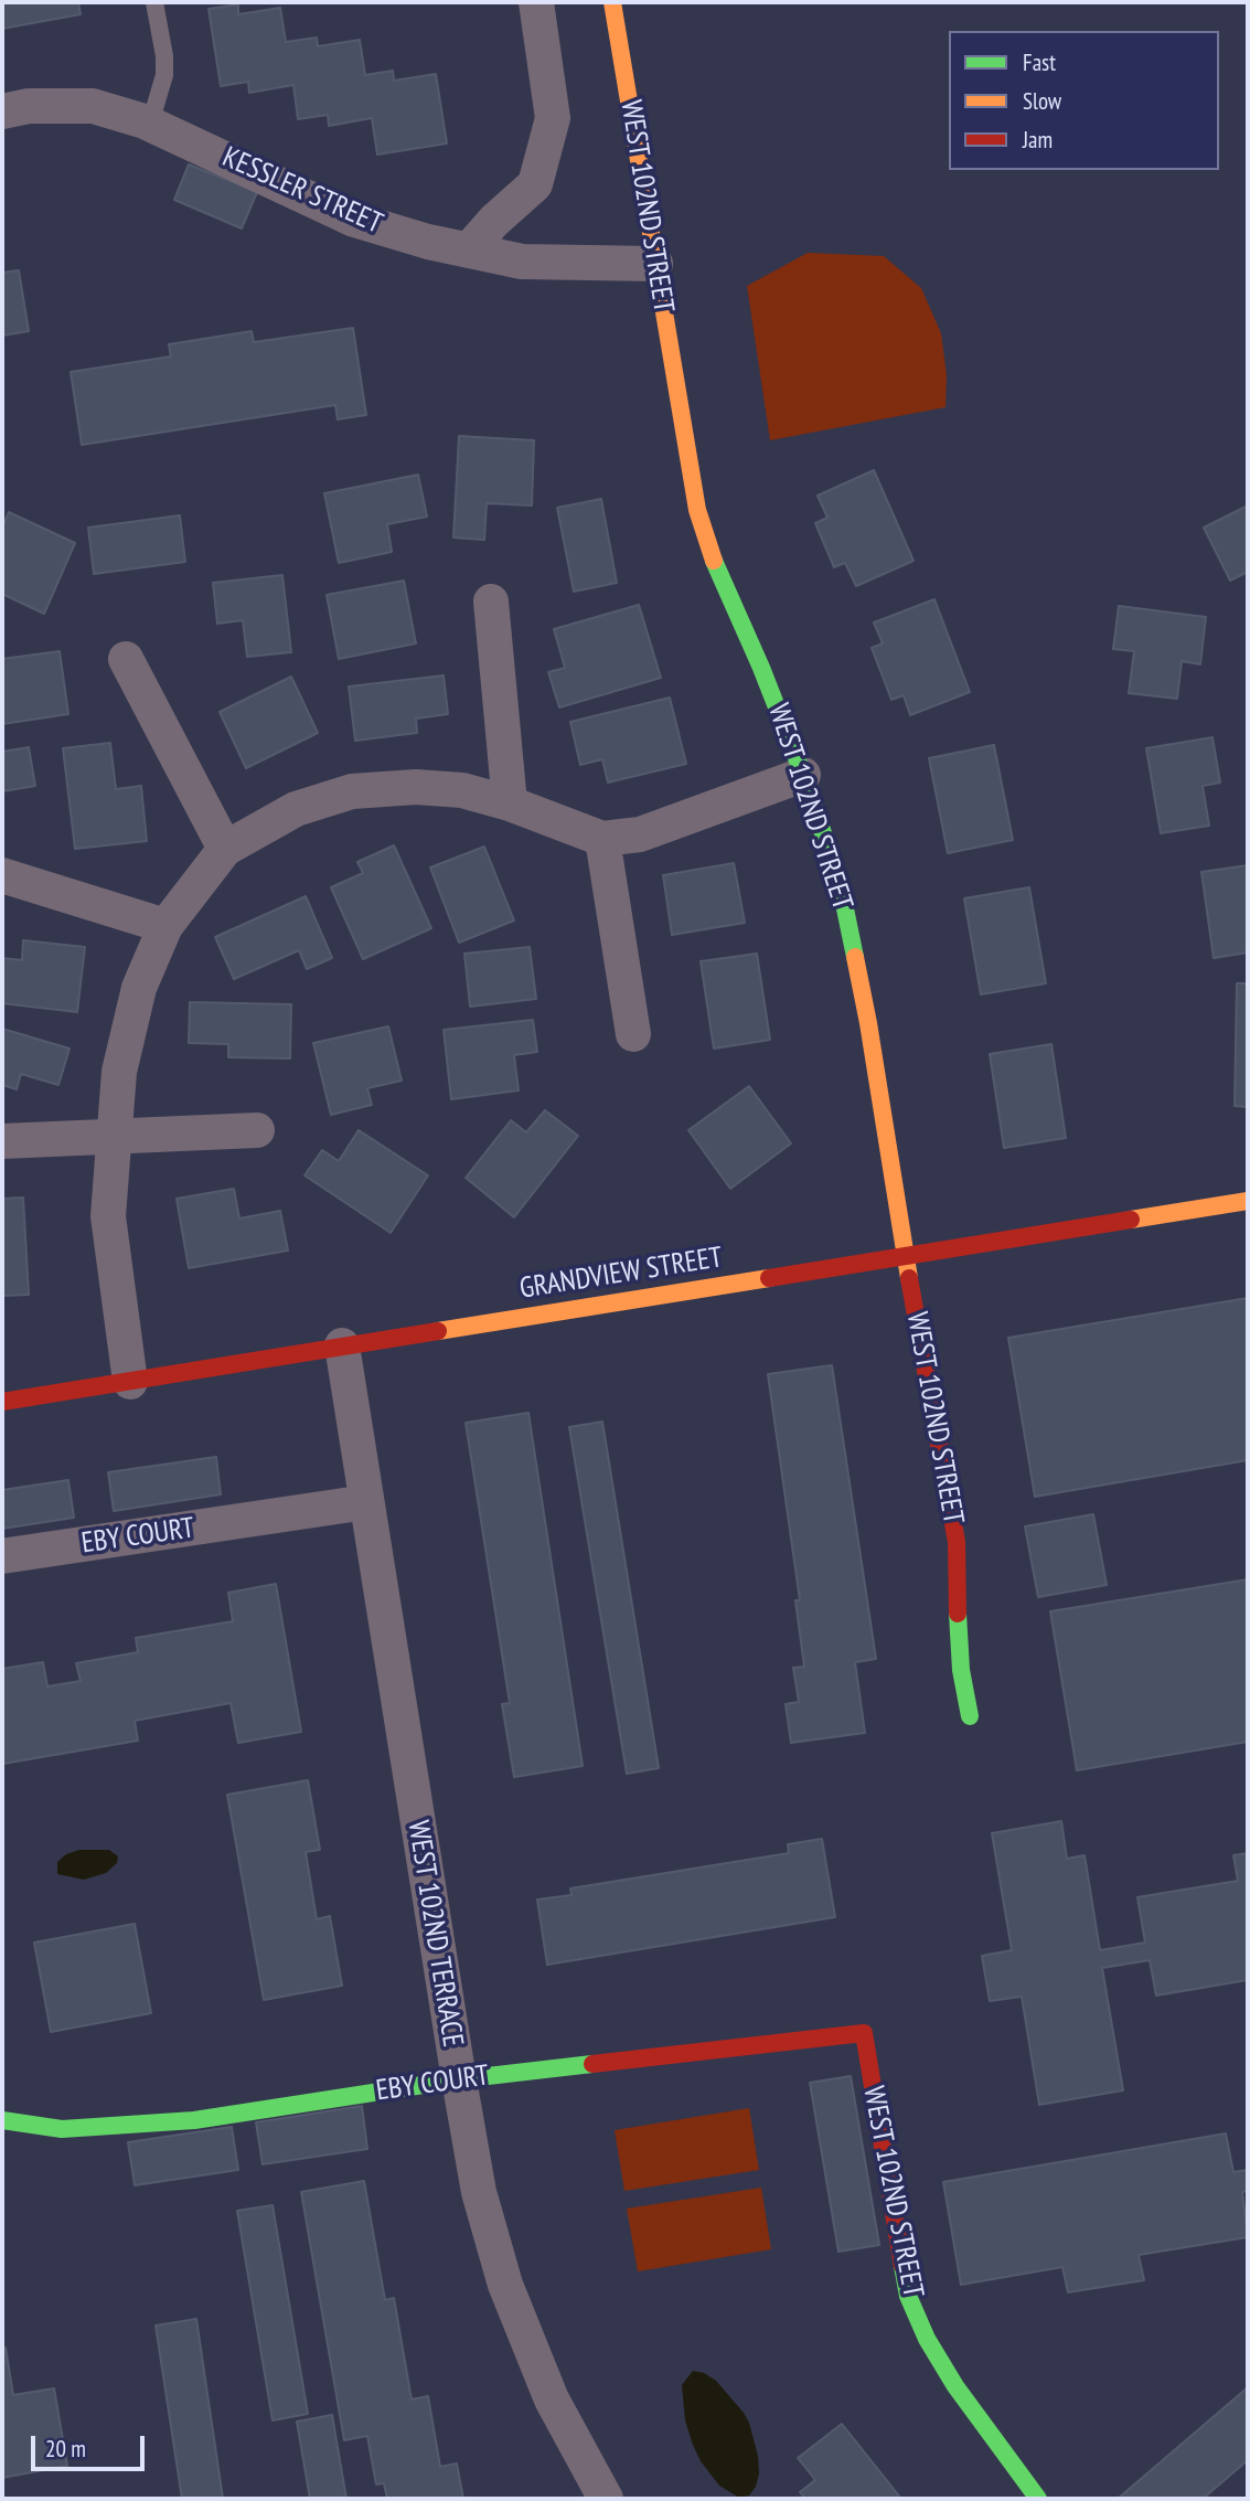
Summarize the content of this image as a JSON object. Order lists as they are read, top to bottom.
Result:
{
  "streets": {
    "street": [
      "KESSLER STREET",
      "WEST 102ND STREET",
      "GRANDVIEW STREET",
      "EBY COURT",
      "WEST 102ND TERRACE"
    ]
  },
  "crossings": [
    ["KESSLER STREET", "WEST 102ND STREET"],
    ["WEST 102ND STREET", "GRANDVIEW STREET"],
    ["WEST 102ND STREET", "EBY COURT"],
    ["GRANDVIEW STREET", "WEST 102ND TERRACE"],
    ["EBY COURT", "WEST 102ND TERRACE"]
  ],
  "legend": ["Fast", "Slow", "Jam"],
  "scale_bar": "20 m"
}
